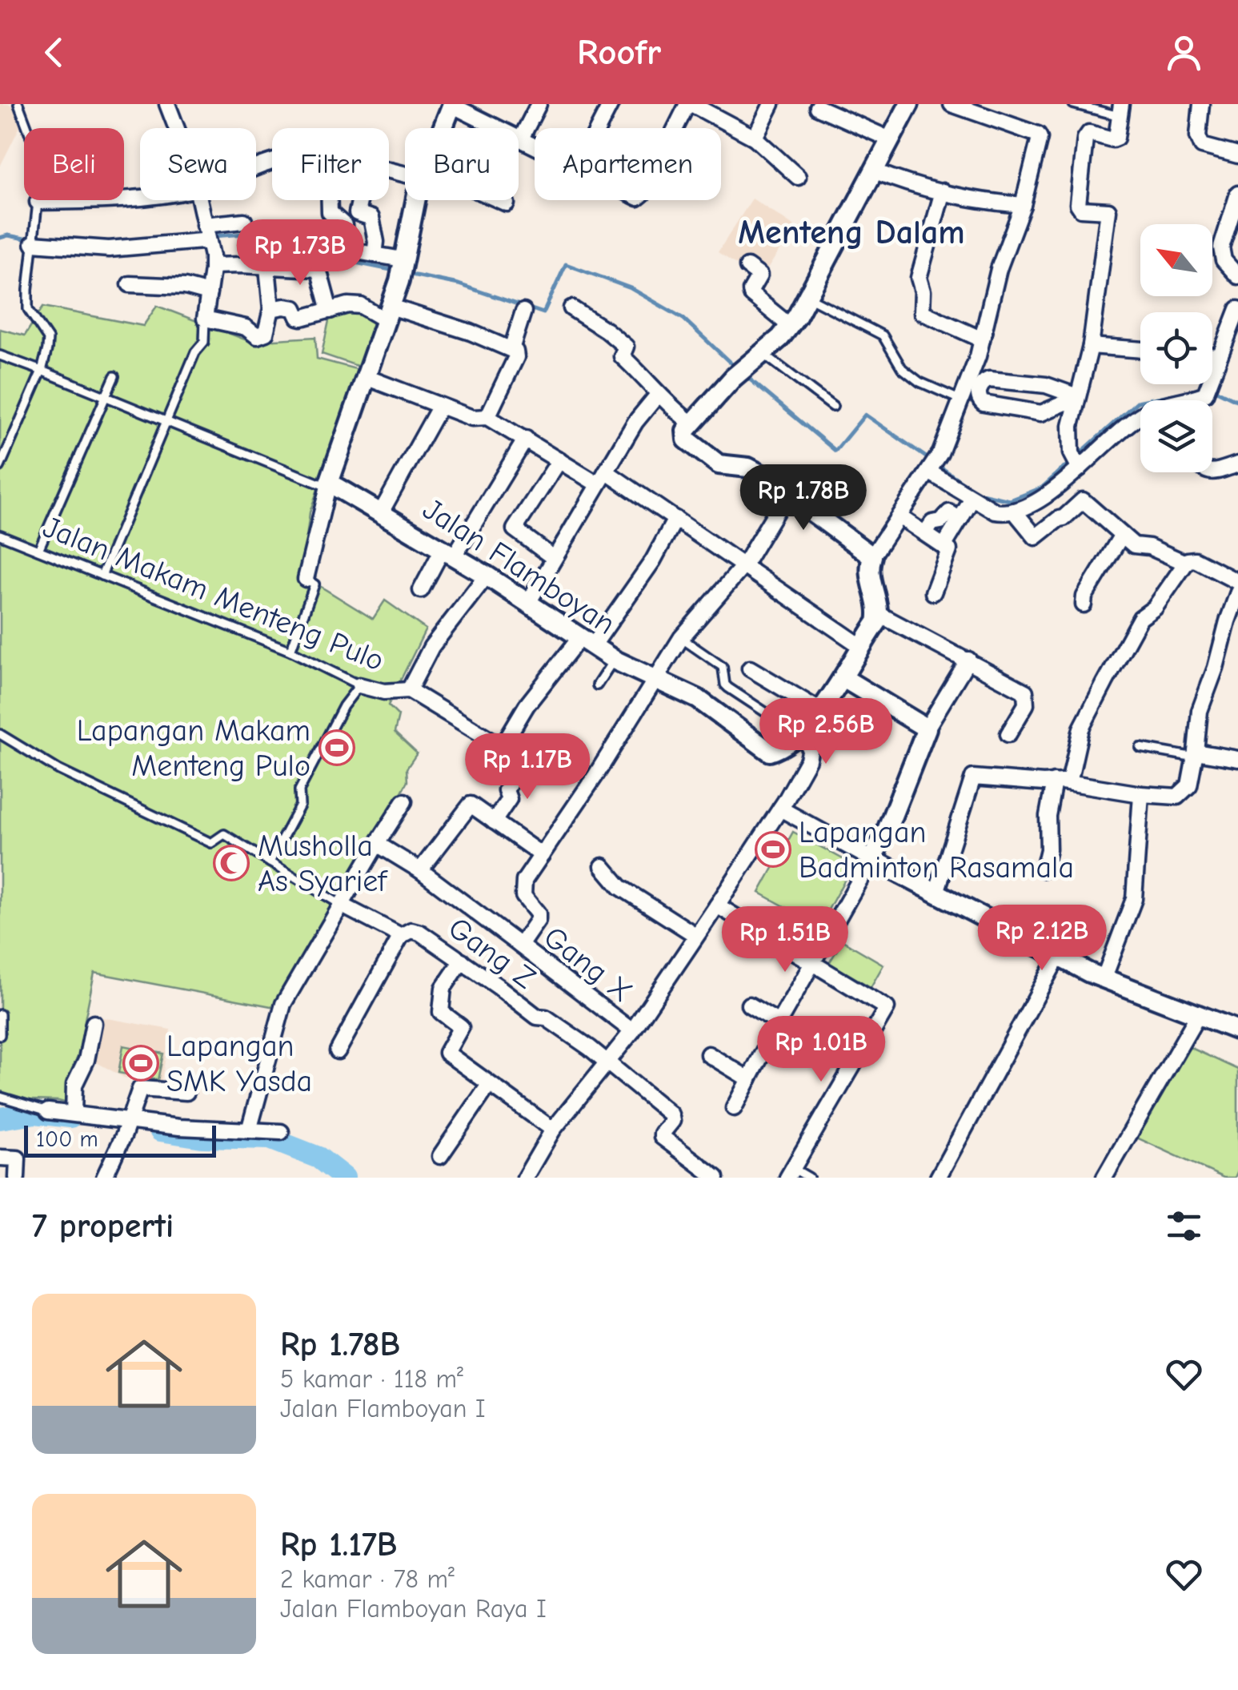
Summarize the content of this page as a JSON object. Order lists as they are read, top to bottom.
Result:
{
  "streets": {
    "street": [
      "Jalan Flamboyan",
      "Jalan Makam Menteng Pulo",
      "Gang Z",
      "Gang X"
    ]
  },
  "districts": ["Menteng Dalam"],
  "places": {
    "sports": ["Lapangan Makam Menteng Pulo", "Lapangan Badminton Rasamala", "Lapangan SMK Yasda"],
    "mosque": ["Musholla As Syarief"]
  },
  "scale_bar": "100 m",
  "north": "top left",
  "page": {
    "header": "Roofr",
    "chip": [
      "Beli",
      "Sewa",
      "Filter",
      "Baru",
      "Apartemen"
    ],
    "price": [
      "Rp 1.73B",
      "Rp 1.78B",
      "Rp 2.56B",
      "Rp 1.17B",
      "Rp 2.12B",
      "Rp 1.51B",
      "Rp 1.01B"
    ],
    "scale": "100 m",
    "heading": "7 properti",
    "list": [
      {
        "name": "Rp 1.78B",
        "note": "5 kamar · 118 m² · Jalan Flamboyan I"
      },
      {
        "name": "Rp 1.17B",
        "note": "2 kamar · 78 m² · Jalan Flamboyan Raya I"
      }
    ]
  }
}
